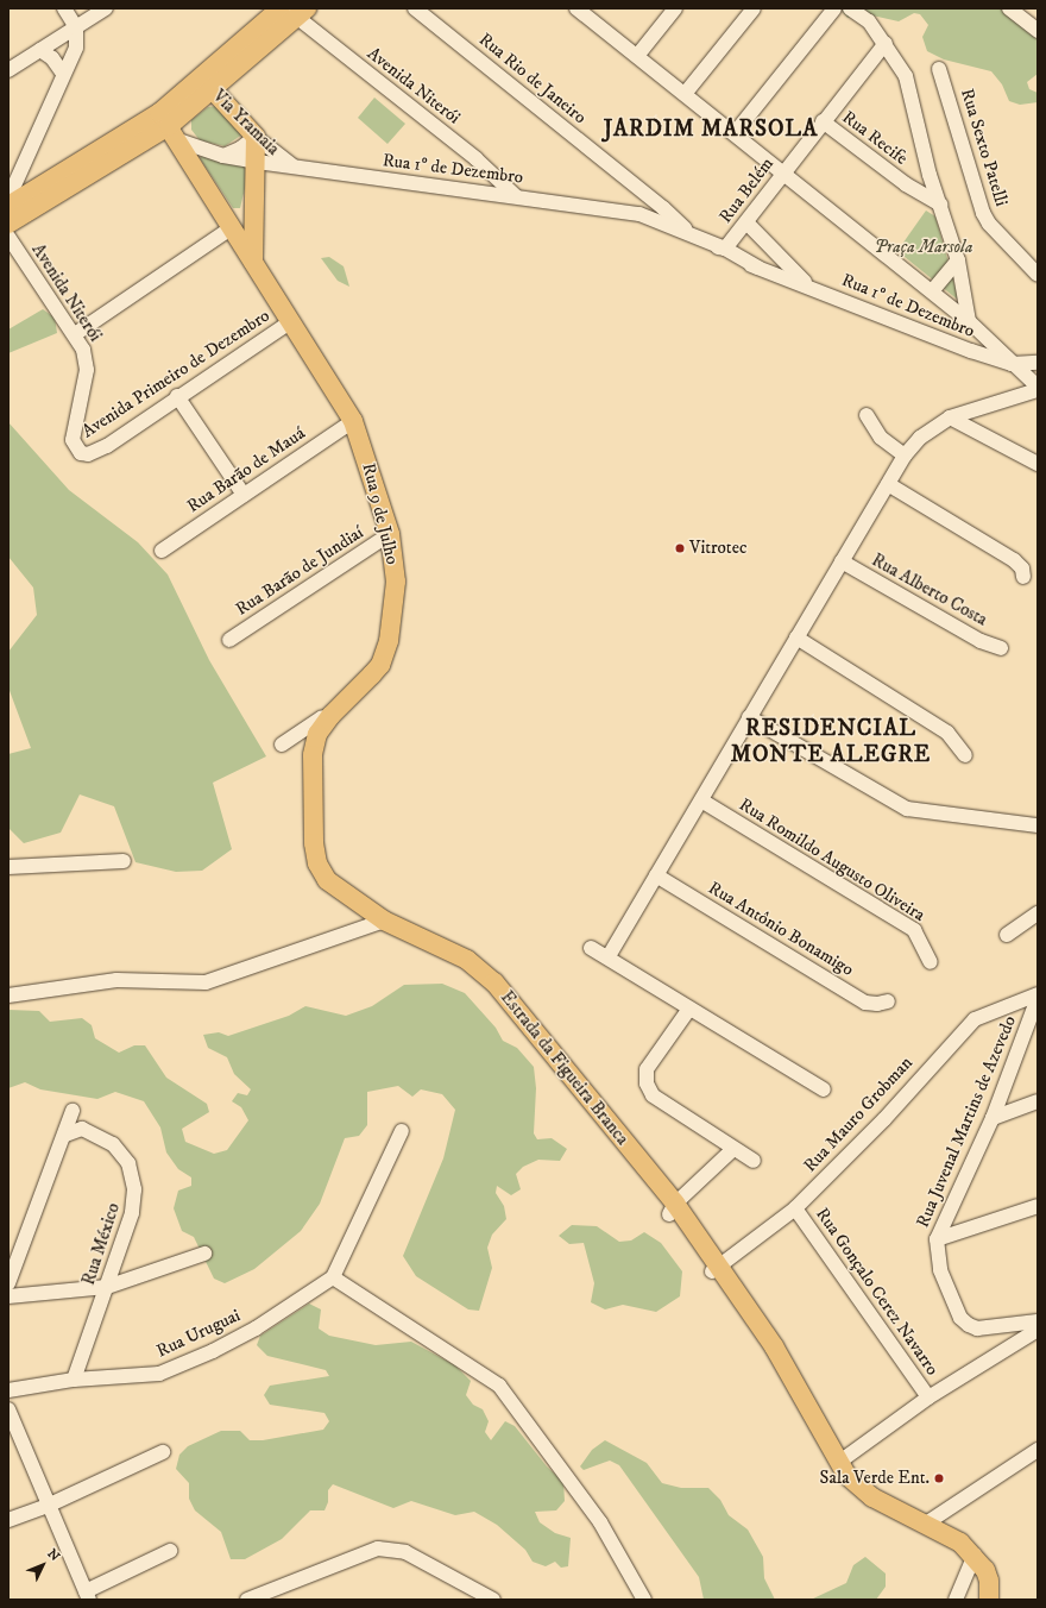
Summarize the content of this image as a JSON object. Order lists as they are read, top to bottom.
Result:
{
  "streets": {
    "main road": ["Via Yramaia", "Rua 9 de Julho", "Estrada da Figueira Branca"],
    "street": [
      "Rua Rio de Janeiro",
      "Avenida Niterói",
      "Rua Recife",
      "Rua Sexto Patelli",
      "Rua 1º de Dezembro",
      "Rua Belém",
      "Avenida Primeiro de Dezembro",
      "Rua Barão de Mauá",
      "Rua Barão de Jundiaí",
      "Rua Alberto Costa",
      "Rua Romildo Augusto Oliveira",
      "Rua Antônio Bonamigo",
      "Rua Mauro Grobman",
      "Rua Juvenal Martins de Azevedo",
      "Rua México",
      "Rua Gonçalo Cerez Navarro",
      "Rua Uruguai"
    ]
  },
  "crossings": [
    ["Rua Rio de Janeiro", "Rua 1º de Dezembro"],
    ["Avenida Niterói", "Rua 1º de Dezembro"],
    ["Avenida Niterói", "Avenida Primeiro de Dezembro"],
    ["Via Yramaia", "Rua 1º de Dezembro"],
    ["Rua Recife", "Rua Belém"],
    ["Rua 1º de Dezembro", "Rua Belém"],
    ["Rua 1º de Dezembro", "Rua 9 de Julho"],
    ["Avenida Primeiro de Dezembro", "Rua 9 de Julho"],
    ["Rua Barão de Mauá", "Rua 9 de Julho"],
    ["Rua 9 de Julho", "Rua Barão de Jundiaí"],
    ["Rua 9 de Julho", "Estrada da Figueira Branca"],
    ["Estrada da Figueira Branca", "Rua Mauro Grobman"],
    ["Rua Mauro Grobman", "Rua Gonçalo Cerez Navarro"],
    ["Rua México", "Rua Uruguai"]
  ],
  "districts": ["JARDIM MARSOLA", "RESIDENCIAL MONTE ALEGRE"],
  "parks": ["Praça Marsola"],
  "places": ["Vitrotec", "Sala Verde Ent."],
  "north": "top right"
}
